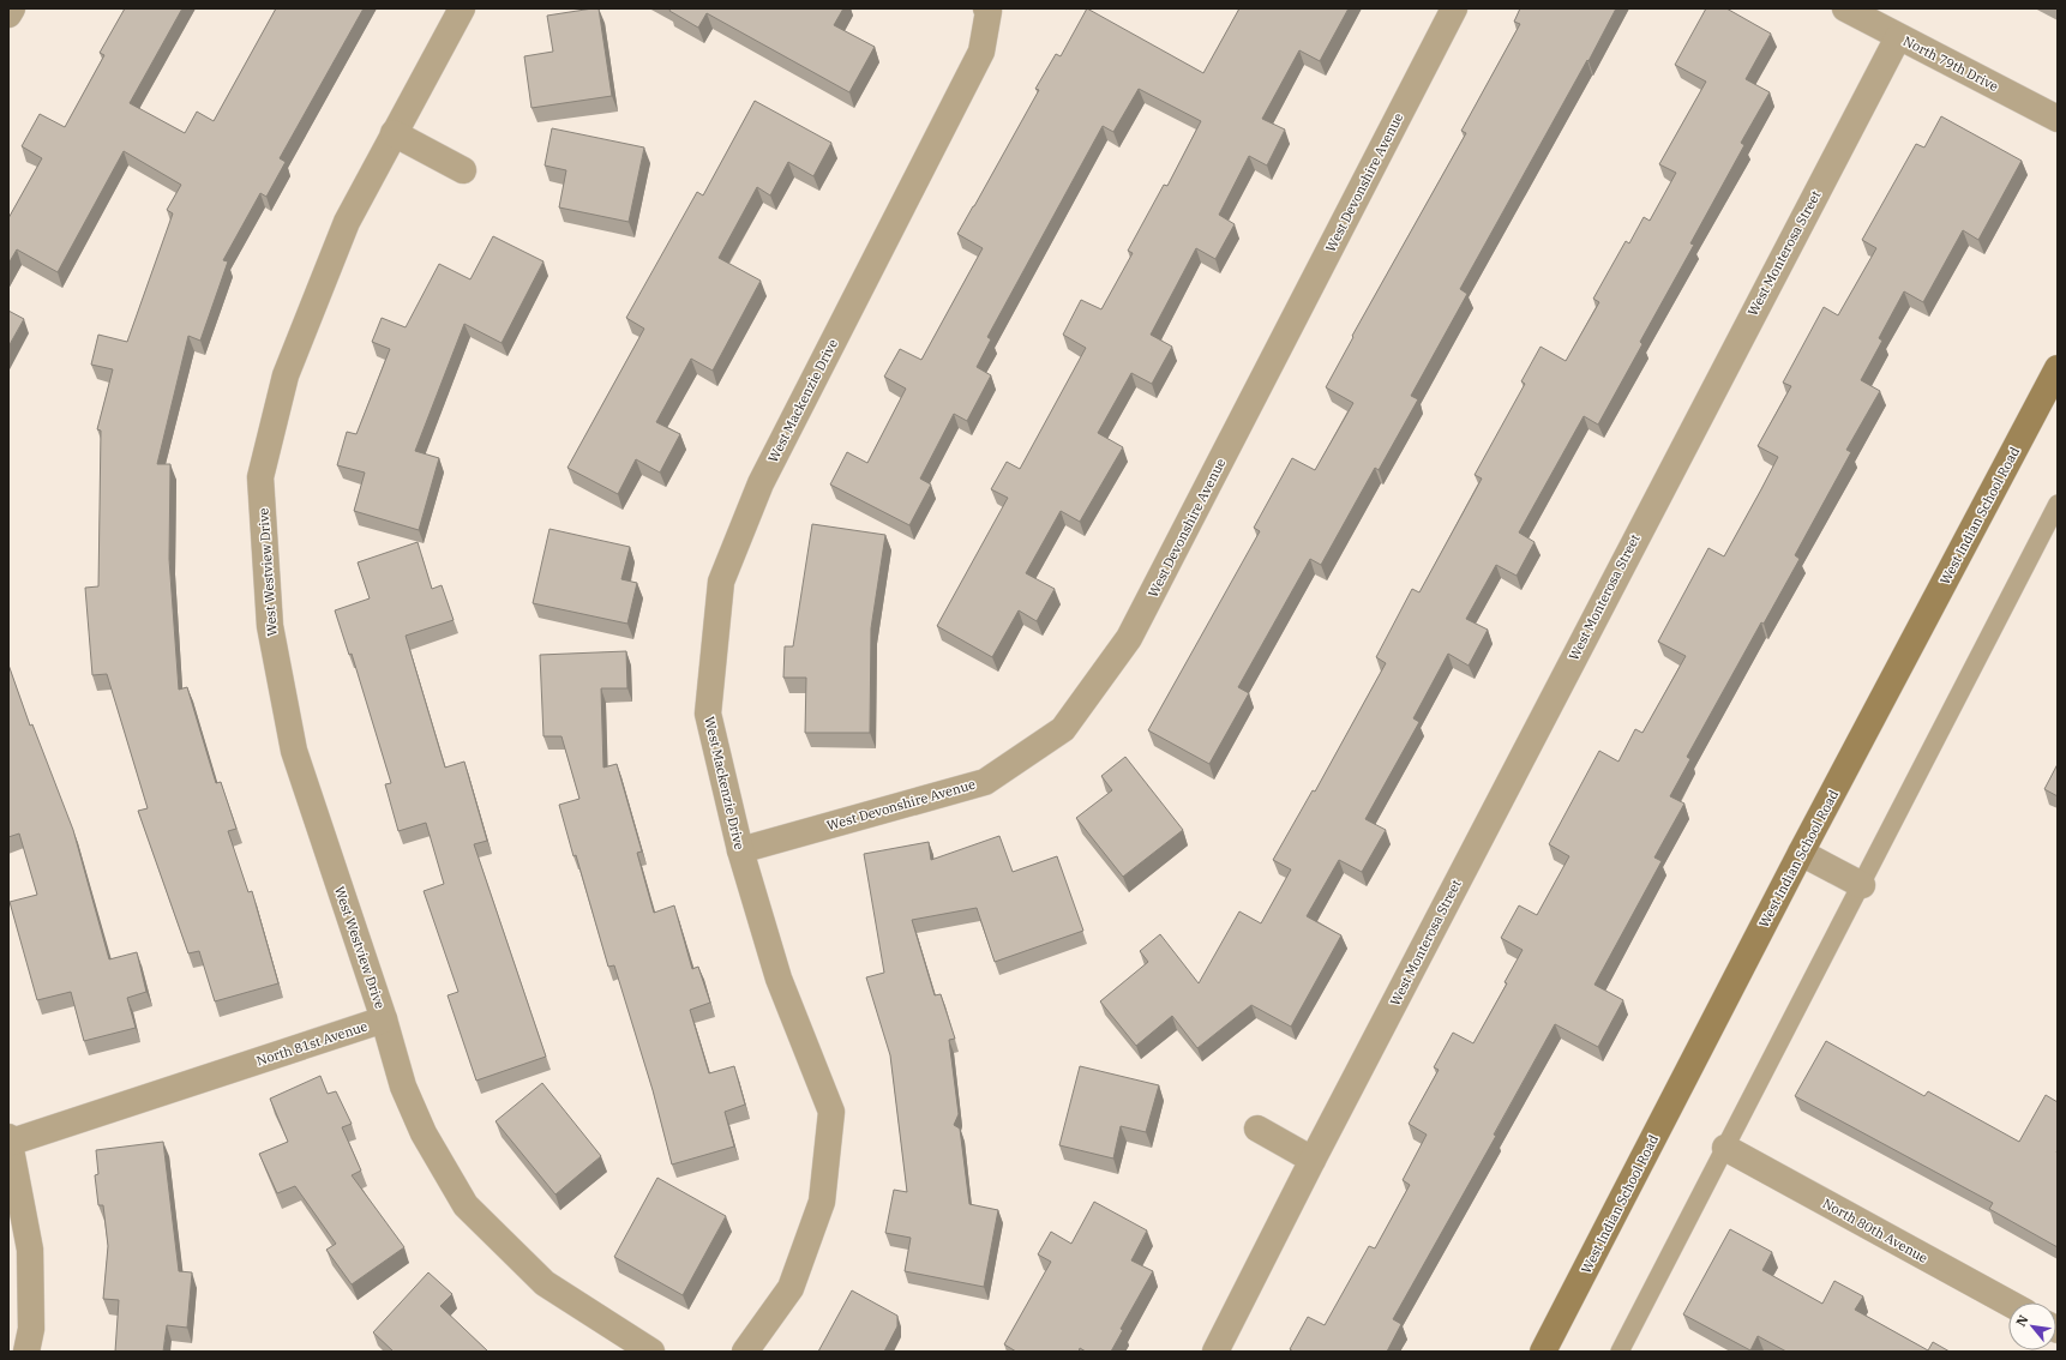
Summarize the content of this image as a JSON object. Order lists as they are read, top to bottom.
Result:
{
  "streets": {
    "main road": ["West Indian School Road"],
    "street": [
      "North 79th Drive",
      "West Devonshire Avenue",
      "West Monterosa Street",
      "West Mackenzie Drive",
      "West Westview Drive",
      "North 81st Avenue",
      "North 80th Avenue"
    ]
  },
  "crossings": [
    ["North 79th Drive", "West Monterosa Street"],
    ["West Devonshire Avenue", "West Mackenzie Drive"],
    ["West Westview Drive", "North 81st Avenue"]
  ],
  "north": "top left"
}
